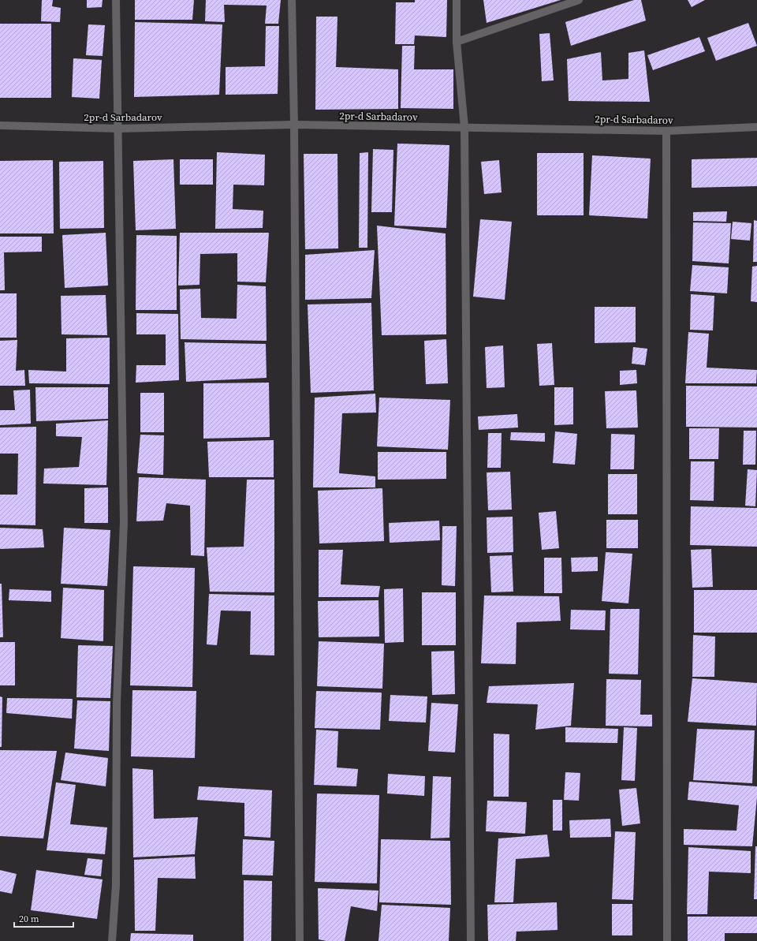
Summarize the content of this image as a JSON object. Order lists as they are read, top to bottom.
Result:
{
  "streets": {
    "street": ["2pr-d Sarbadarov"]
  },
  "scale_bar": "20 m"
}
